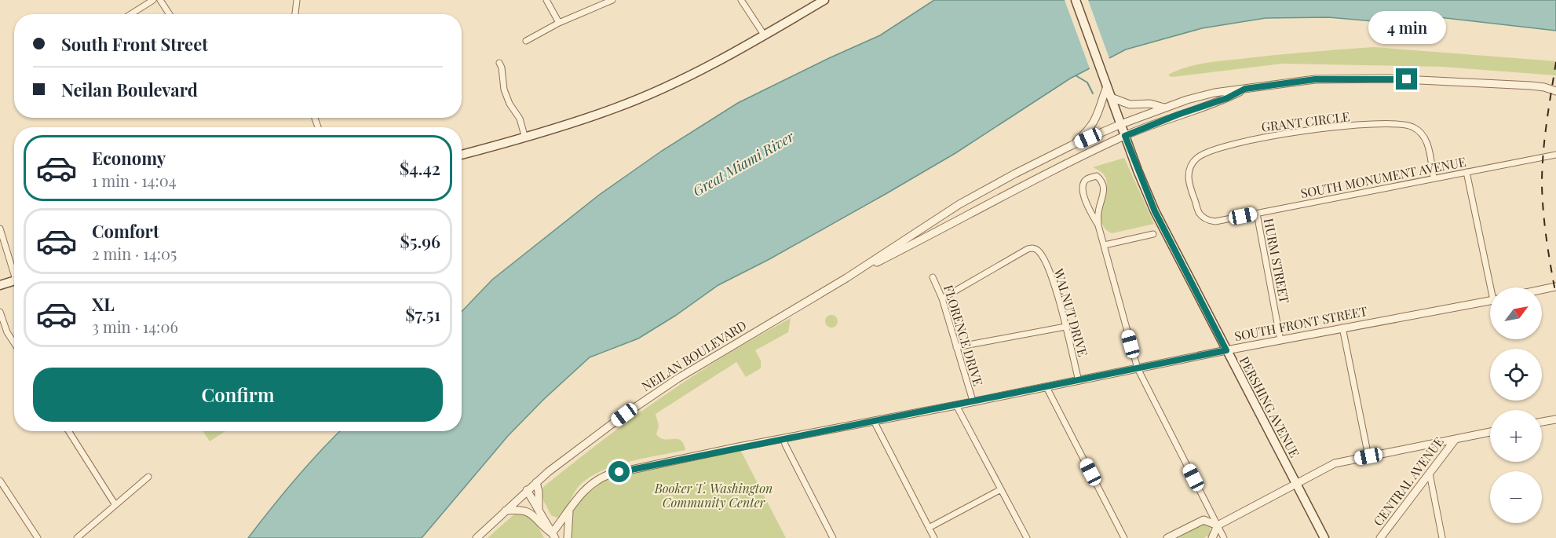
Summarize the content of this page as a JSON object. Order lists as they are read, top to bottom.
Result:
{
  "streets": {
    "main road": ["PERSHING AVENUE"],
    "street": [
      "GRANT CIRCLE",
      "SOUTH MONUMENT AVENUE",
      "HURM STREET",
      "WALNUT DRIVE",
      "SOUTH FRONT STREET",
      "FLORENCE DRIVE",
      "NEILAN BOULEVARD",
      "CENTRAL AVENUE"
    ]
  },
  "crossings": [
    ["GRANT CIRCLE", "SOUTH MONUMENT AVENUE"],
    ["SOUTH MONUMENT AVENUE", "HURM STREET"],
    ["HURM STREET", "SOUTH FRONT STREET"],
    ["WALNUT DRIVE", "SOUTH FRONT STREET"],
    ["WALNUT DRIVE", "FLORENCE DRIVE"],
    ["SOUTH FRONT STREET", "FLORENCE DRIVE"],
    ["SOUTH FRONT STREET", "PERSHING AVENUE"],
    ["NEILAN BOULEVARD", "PERSHING AVENUE"]
  ],
  "water": ["Great Miami River"],
  "parks": ["Booker T. Washington Community Center"],
  "north": "top right",
  "page": {
    "bubble": "4 min",
    "banner": ["South Front Street", "Neilan Boulevard"],
    "list": [
      {
        "name": "Economy",
        "note": "1 min · 14:04",
        "value": "$4.42"
      },
      {
        "name": "Comfort",
        "note": "2 min · 14:05",
        "value": "$5.96"
      },
      {
        "name": "XL",
        "note": "3 min · 14:06",
        "value": "$7.51"
      }
    ],
    "map_buttons": ["+", "−"],
    "buttons": "Confirm"
  }
}
